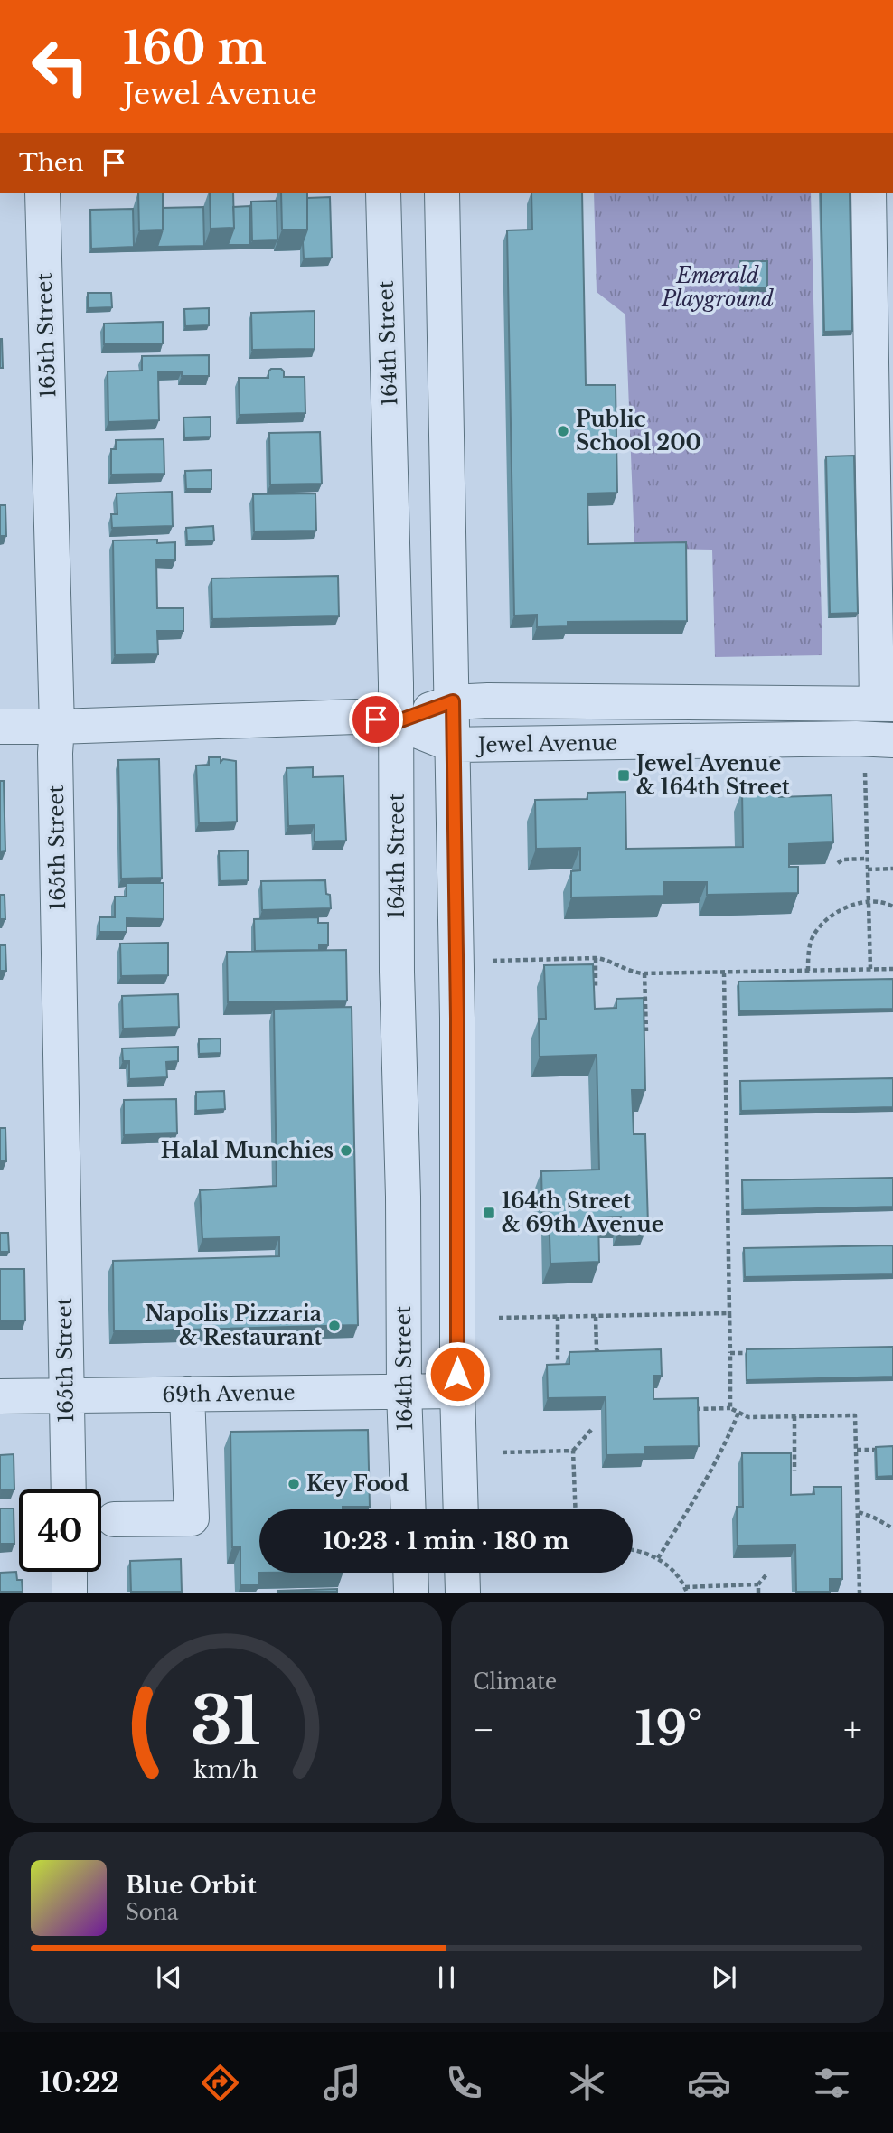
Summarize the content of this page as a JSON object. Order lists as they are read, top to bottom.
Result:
{
  "streets": {
    "street": [
      "165th Street",
      "164th Street",
      "Jewel Avenue",
      "69th Avenue"
    ]
  },
  "crossings": [
    ["165th Street", "Jewel Avenue"],
    ["165th Street", "69th Avenue"],
    ["164th Street", "Jewel Avenue"],
    ["164th Street", "69th Avenue"]
  ],
  "parks": ["Emerald Playground"],
  "places": {
    "other": [
      "Public School 200",
      "Halal Munchies",
      "Napolis Pizzaria & Restaurant",
      "Key Food"
    ],
    "transit": ["Jewel Avenue & 164th Street", "164th Street & 69th Avenue"]
  },
  "page": {
    "turn": ["160 m", "Jewel Avenue"],
    "then": "Then",
    "limit": "40",
    "trip": "10:23 · 1 min · 180 m",
    "tile": "Climate",
    "heat": ["−", "19°", "+"],
    "song": ["Blue Orbit", "Sona"],
    "tabs": "10:22",
    "gauge": ["31", "km/h"]
  }
}
